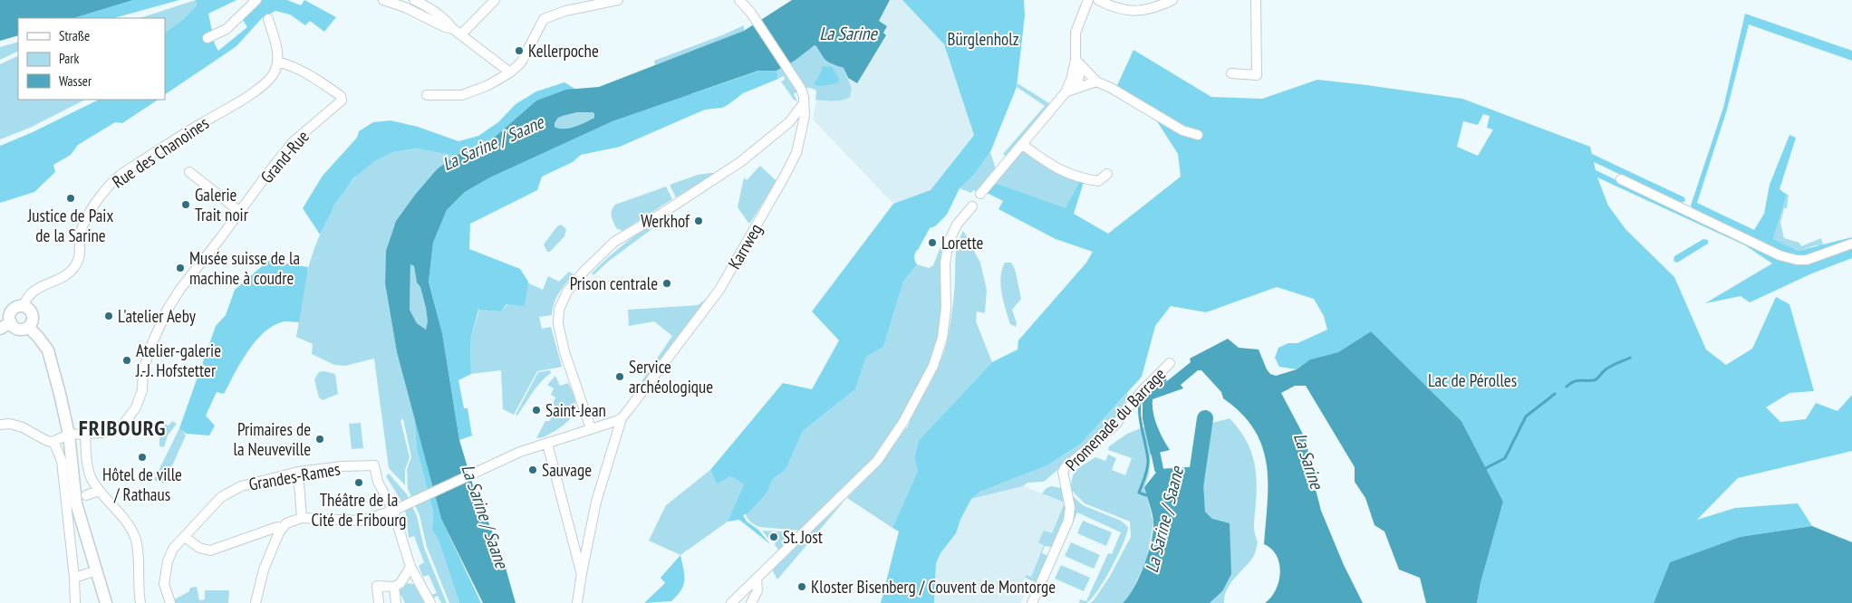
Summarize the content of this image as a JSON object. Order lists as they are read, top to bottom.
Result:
{
  "streets": {
    "street": [
      "Rue des Chanoines",
      "Grand-Rue",
      "Karrweg",
      "Promenade du Barrage",
      "Grandes-Rames"
    ]
  },
  "crossings": [
    ["Rue des Chanoines", "Grand-Rue"]
  ],
  "districts": ["FRIBOURG"],
  "water": ["La Sarine", "La Sarine / Saane"],
  "parks": ["Bürglenholz", "Lac de Pérolles"],
  "places": [
    "Kellerpoche",
    "Justice de Paix de la Sarine",
    "Galerie Trait noir",
    "Werkhof",
    "Lorette",
    "Musée suisse de la machine à coudre",
    "Prison centrale",
    "L'atelier Aeby",
    "Atelier-galerie J.-J. Hofstetter",
    "Service archéologique",
    "Saint-Jean",
    "Primaires de la Neuveville",
    "Hôtel de ville / Rathaus",
    "Sauvage",
    "Théâtre de la Cité de Fribourg",
    "St. Jost",
    "Kloster Bisenberg / Couvent de Montorge"
  ],
  "legend": ["Straße", "Park", "Wasser"]
}
